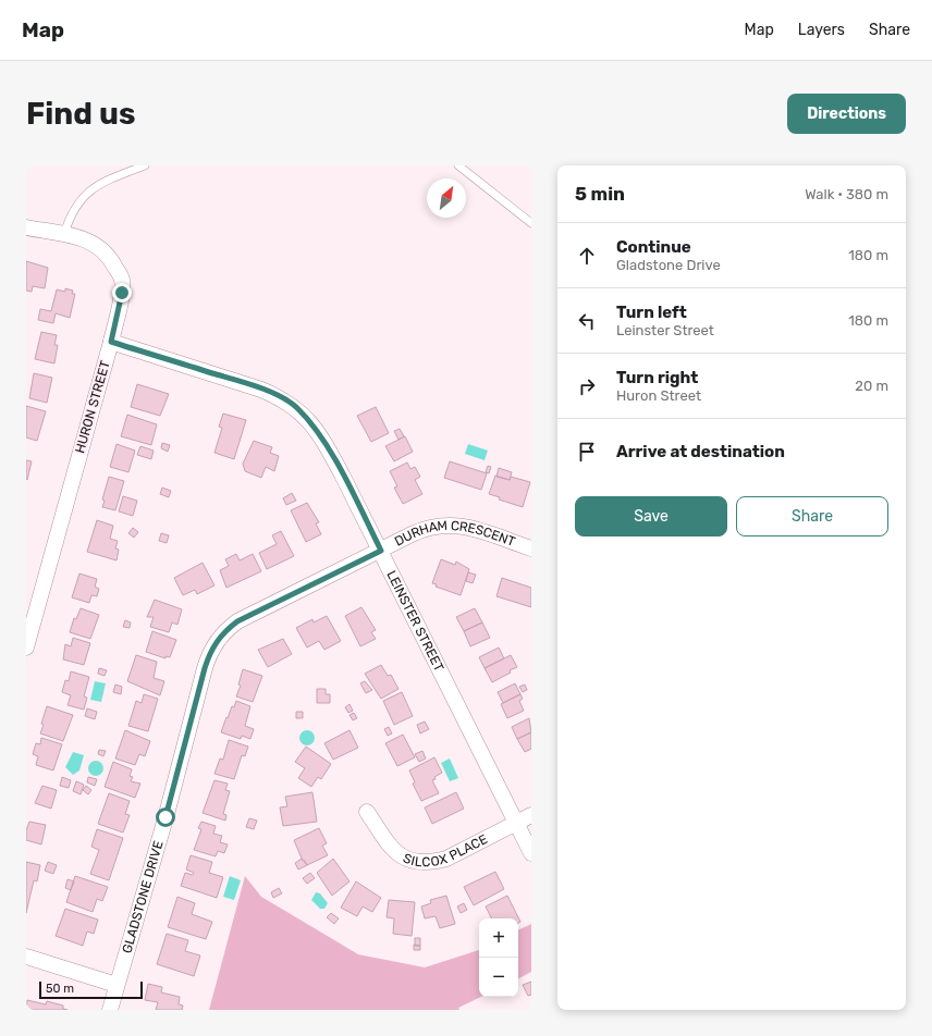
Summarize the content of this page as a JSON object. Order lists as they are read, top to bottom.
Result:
{
  "streets": {
    "street": [
      "HURON STREET",
      "DURHAM CRESCENT",
      "LEINSTER STREET",
      "SILCOX PLACE",
      "GLADSTONE DRIVE"
    ]
  },
  "crossings": [
    ["HURON STREET", "LEINSTER STREET"],
    ["DURHAM CRESCENT", "LEINSTER STREET"],
    ["DURHAM CRESCENT", "GLADSTONE DRIVE"],
    ["LEINSTER STREET", "SILCOX PLACE"],
    ["LEINSTER STREET", "GLADSTONE DRIVE"]
  ],
  "scale_bar": "50 m",
  "north": "top right",
  "page": {
    "header": "Map",
    "nav": ["Map", "Layers", "Share"],
    "buttons": [
      "Directions",
      ["Save", "Share"]
    ],
    "title": "Find us",
    "heading": ["5 min", "Walk · 380 m"],
    "list": [
      ["Continue", "Gladstone Drive", "180 m"],
      ["Turn left", "Leinster Street", "180 m"],
      ["Turn right", "Huron Street", "20 m"],
      "Arrive at destination"
    ],
    "map_buttons": ["+", "−"],
    "scale": "50 m"
  }
}
